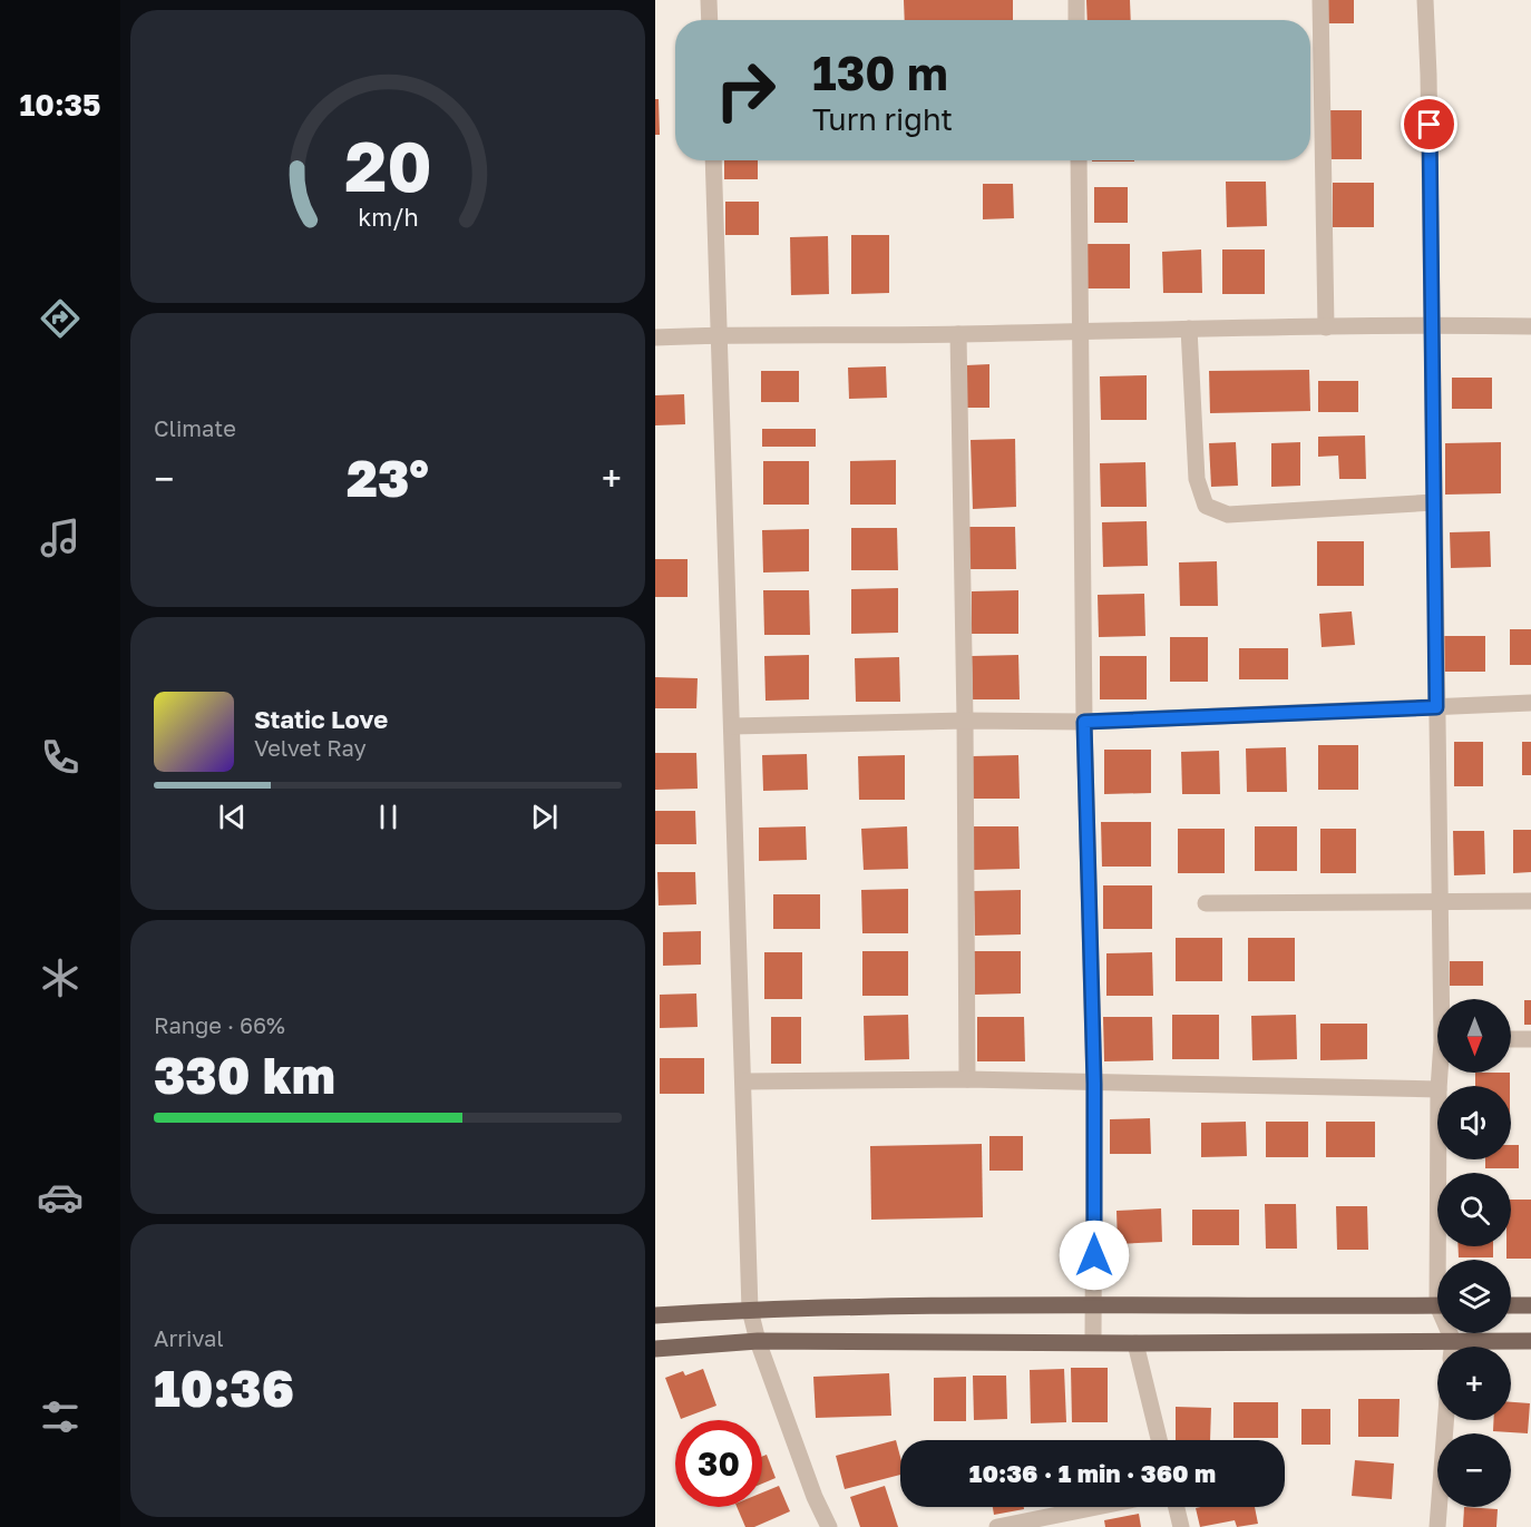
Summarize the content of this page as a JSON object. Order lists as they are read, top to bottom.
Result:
{
  "north": "bottom",
  "page": {
    "tabs": "10:35",
    "turn": ["130 m", "Turn right"],
    "tile": [
      "Climate",
      ["Range · 66%", "330 km"],
      ["Arrival", "10:36"]
    ],
    "heat": ["−", "23°", "+"],
    "song": ["Static Love", "Velvet Ray"],
    "map_buttons": ["+", "−"],
    "limit": "30",
    "trip": "10:36 · 1 min · 360 m",
    "gauge": ["20", "km/h"]
  }
}
